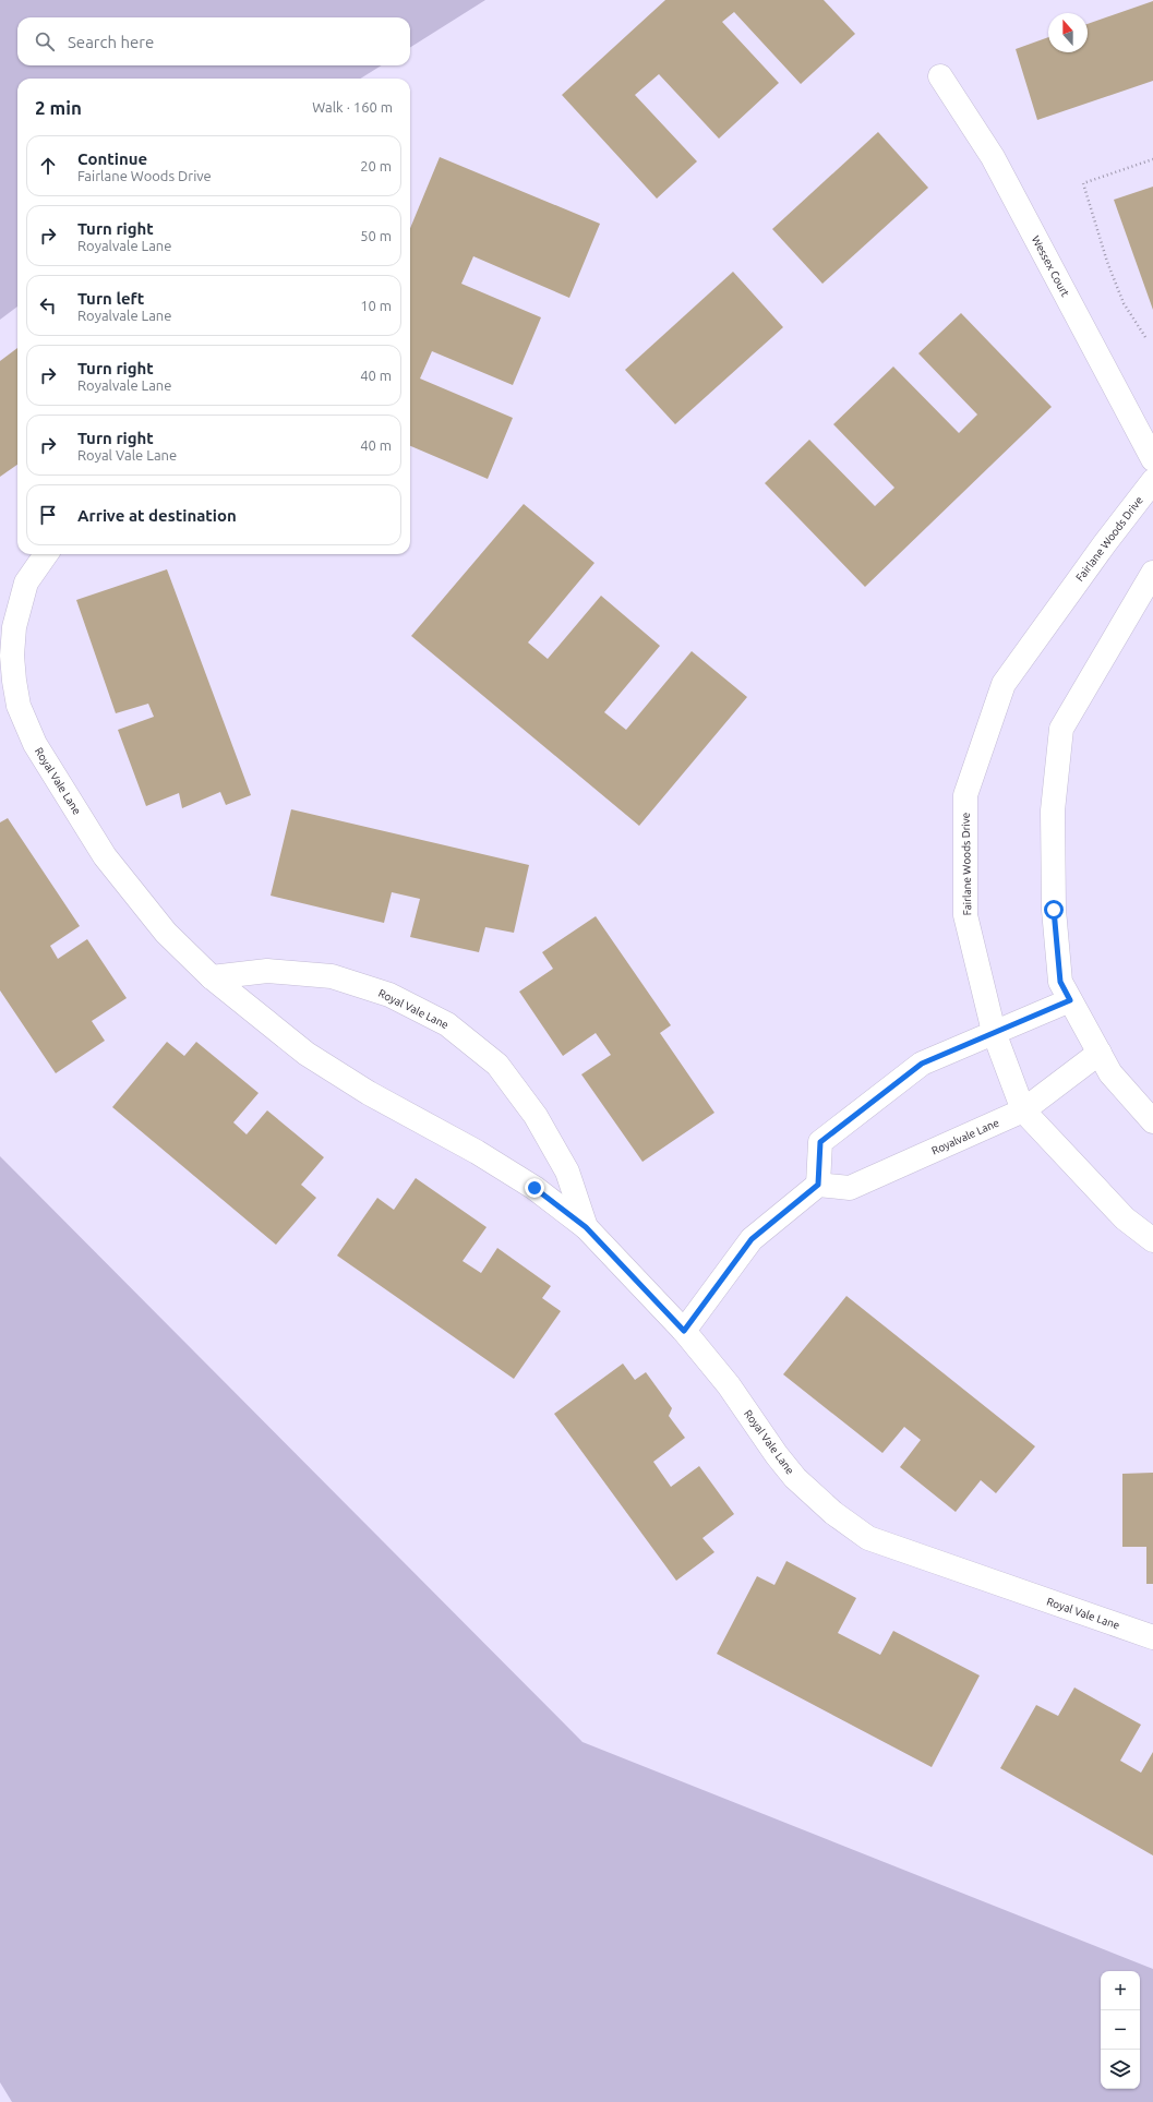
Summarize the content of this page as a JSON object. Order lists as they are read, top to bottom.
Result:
{
  "streets": {
    "street": [
      "Wessex Court",
      "Fairlane Woods Drive",
      "Royal Vale Lane",
      "Royalvale Lane"
    ]
  },
  "crossings": [
    ["Fairlane Woods Drive", "Royalvale Lane"]
  ],
  "north": "top",
  "page": {
    "search": "Search here",
    "heading": ["2 min", "Walk · 160 m"],
    "list": [
      ["Continue", "Fairlane Woods Drive", "20 m"],
      ["Turn right", "Royalvale Lane", "50 m"],
      ["Turn left", "Royalvale Lane", "10 m"],
      ["Turn right", "Royalvale Lane", "40 m"],
      ["Turn right", "Royal Vale Lane", "40 m"],
      "Arrive at destination"
    ],
    "map_buttons": ["+", "−"]
  }
}
